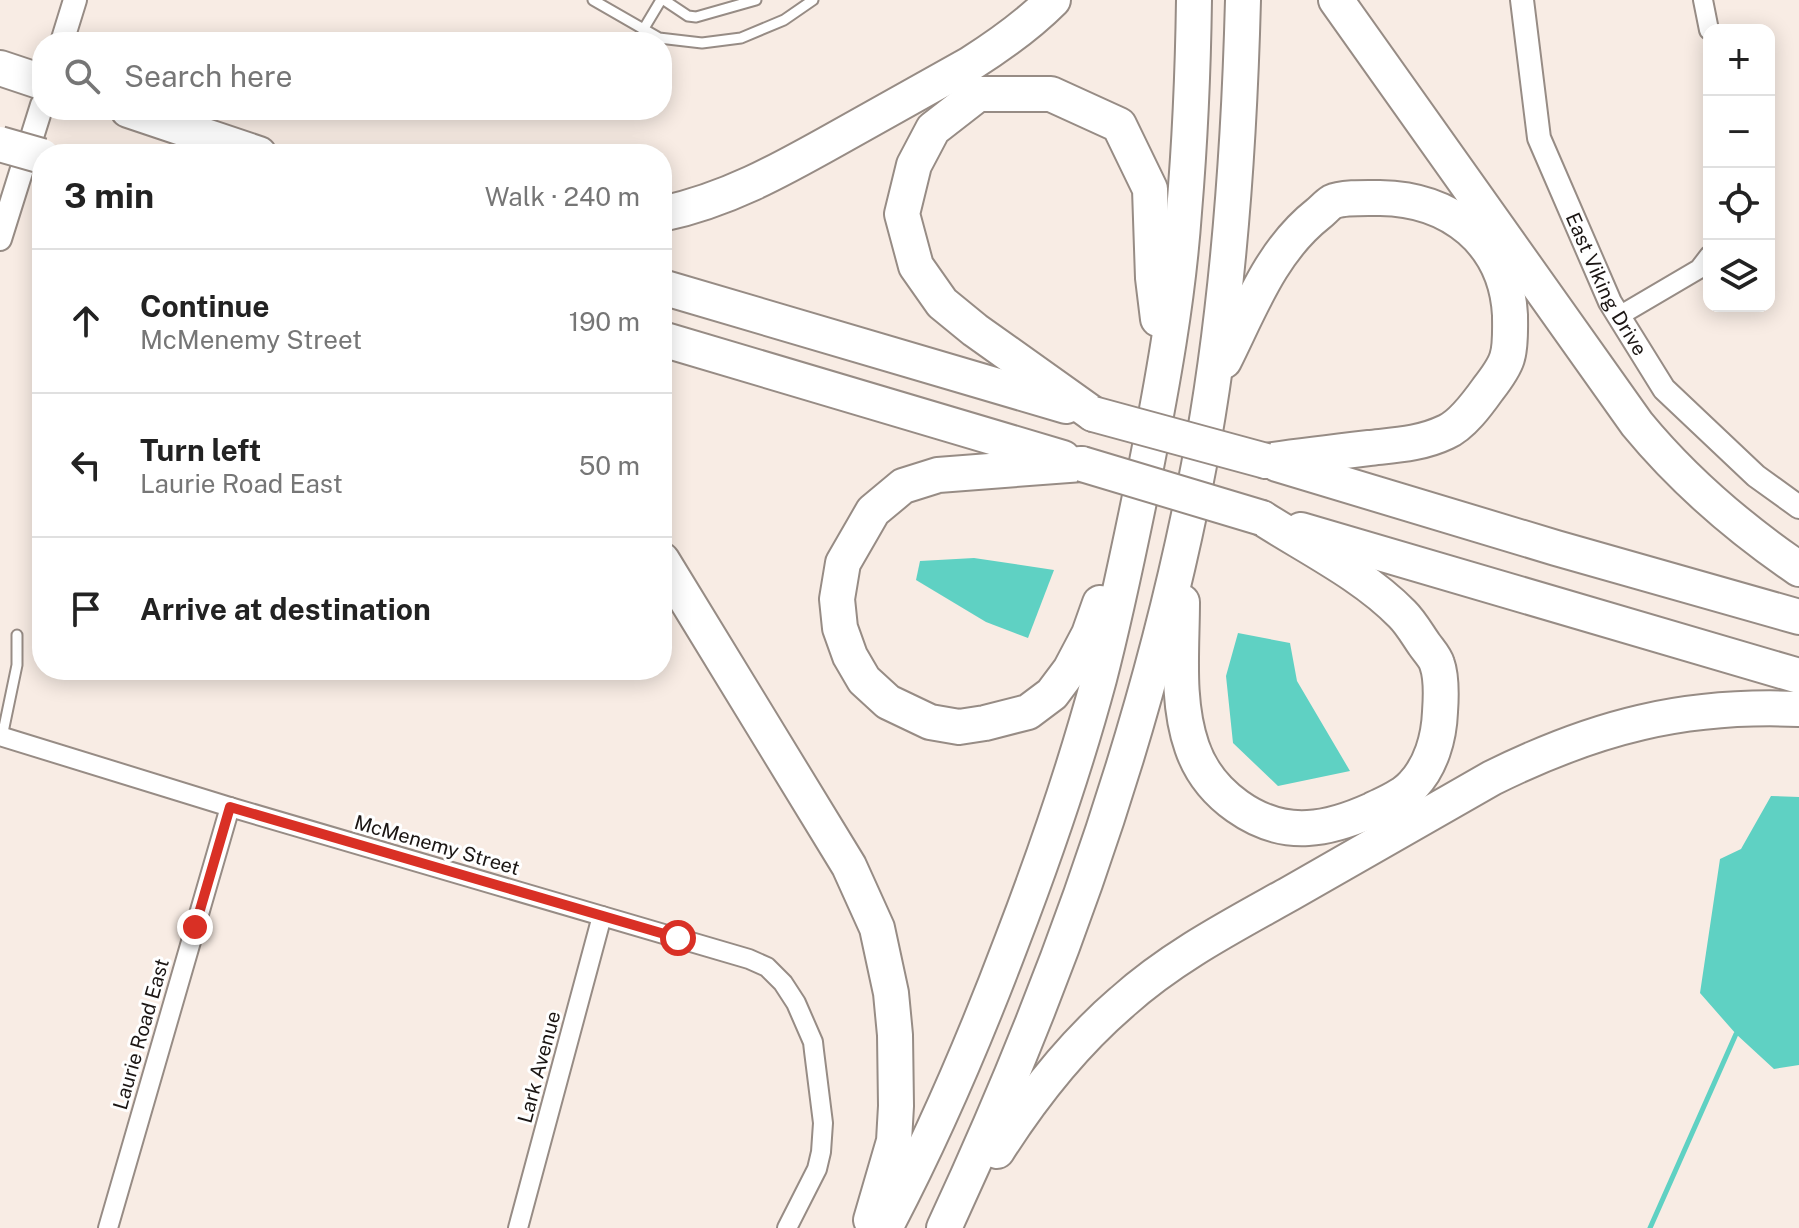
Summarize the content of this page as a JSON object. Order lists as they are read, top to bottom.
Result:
{
  "streets": {
    "street": [
      "East Viking Drive",
      "McMenemy Street",
      "Laurie Road East",
      "Lark Avenue"
    ]
  },
  "crossings": [
    ["McMenemy Street", "Laurie Road East"],
    ["McMenemy Street", "Lark Avenue"]
  ],
  "page": {
    "map_buttons": ["+", "−"],
    "search": "Search here",
    "heading": ["3 min", "Walk · 240 m"],
    "list": [
      ["Continue", "McMenemy Street", "190 m"],
      ["Turn left", "Laurie Road East", "50 m"],
      "Arrive at destination"
    ]
  }
}
